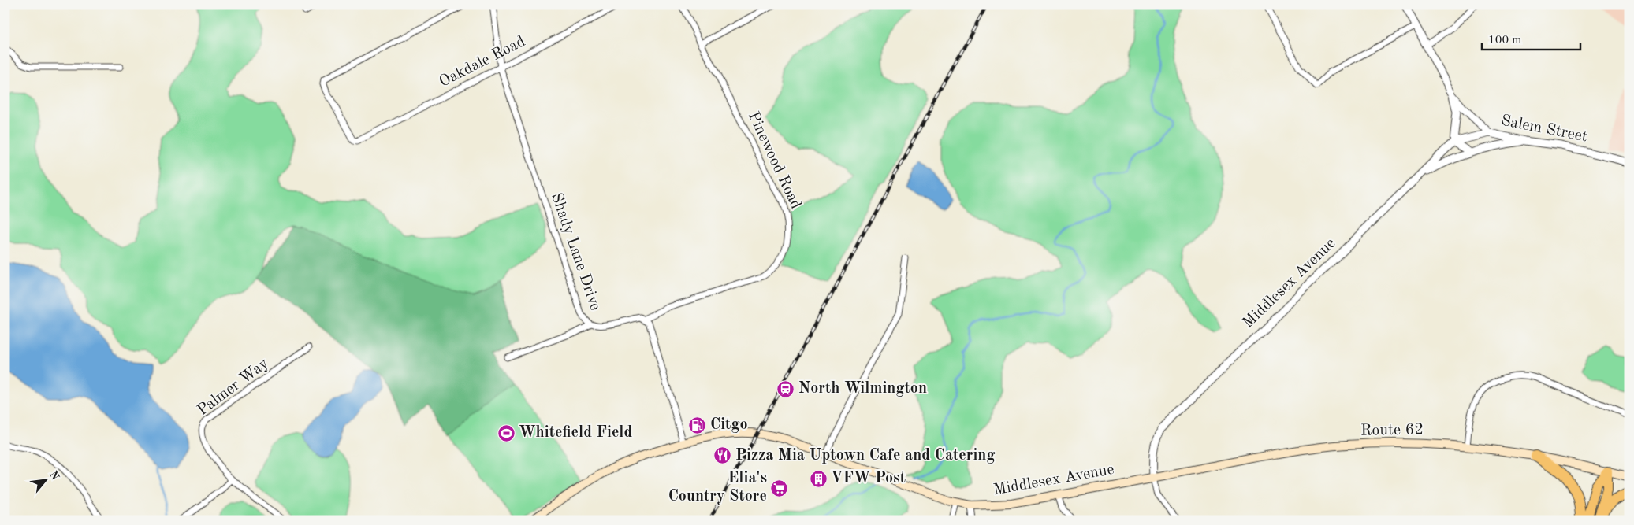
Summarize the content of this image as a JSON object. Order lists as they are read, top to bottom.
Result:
{
  "streets": {
    "main road": ["Middlesex Avenue", "Route 62"],
    "street": [
      "Oakdale Road",
      "Salem Street",
      "Pinewood Road",
      "Shady Lane Drive",
      "Palmer Way"
    ]
  },
  "crossings": [
    ["Oakdale Road", "Shady Lane Drive"],
    ["Salem Street", "Middlesex Avenue"],
    ["Pinewood Road", "Shady Lane Drive"],
    ["Middlesex Avenue", "Route 62"]
  ],
  "places": {
    "station": ["North Wilmington"],
    "fuel station": ["Citgo"],
    "sports": ["Whitefield Field"],
    "restaurant": ["Pizza Mia Uptown Cafe and Catering"],
    "building": ["VFW Post"],
    "supermarket": ["Elia's Country Store"]
  },
  "scale_bar": "100 m",
  "north": "top right"
}
